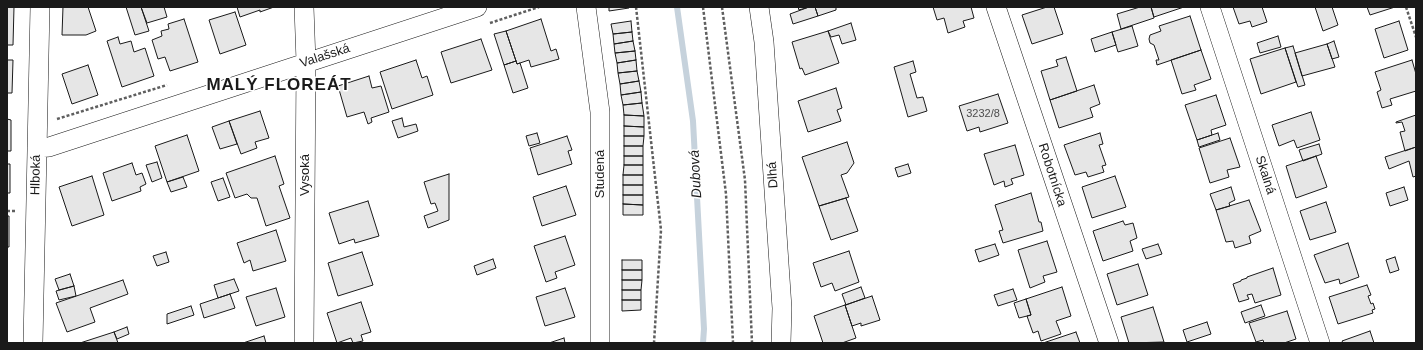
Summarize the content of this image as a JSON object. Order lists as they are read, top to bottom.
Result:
{
  "streets": {
    "street": [
      "Valašská",
      "Studená",
      "Hlboká",
      "Vysoká",
      "Dlhá",
      "Robotnícka",
      "Skalná"
    ]
  },
  "crossings": [
    ["Valašská", "Hlboká"],
    ["Valašská", "Vysoká"]
  ],
  "districts": ["MALÝ FLOREÁT"],
  "water": ["Dubová"],
  "house_numbers": ["3232/8"]
}
